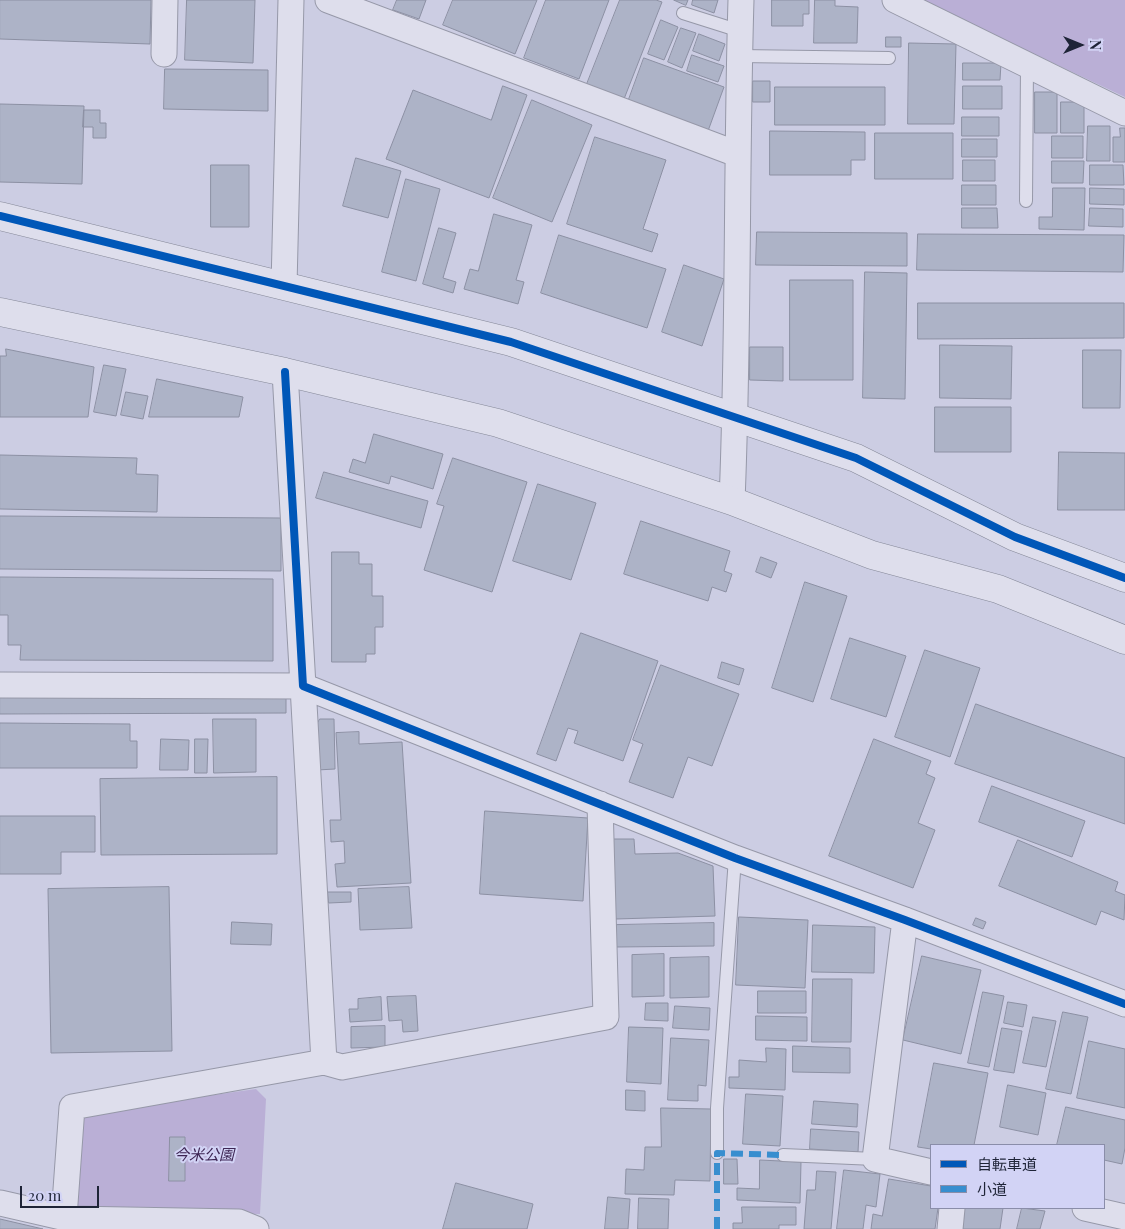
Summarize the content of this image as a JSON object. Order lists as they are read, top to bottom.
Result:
{
  "parks": ["今米公園"],
  "legend": ["自転車道", "小道"],
  "scale_bar": "20 m",
  "north": "right"
}
